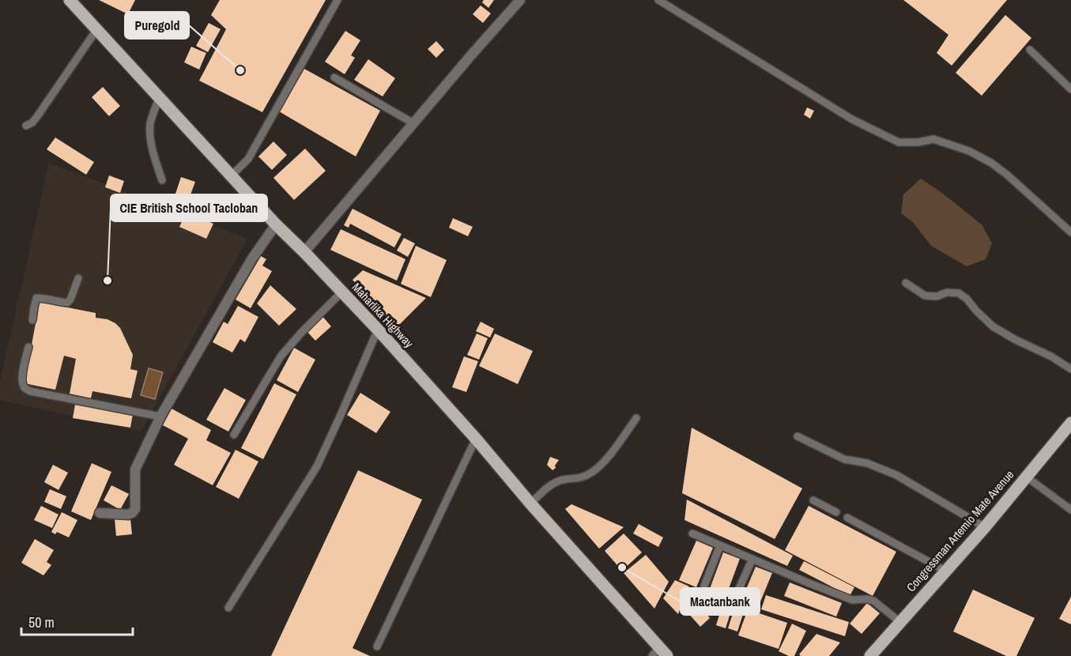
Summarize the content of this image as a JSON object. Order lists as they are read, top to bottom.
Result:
{
  "streets": {
    "main road": ["Maharlika Highway", "Congressman Artemio Mate Avenue"]
  },
  "places": ["Puregold", "CIE British School Tacloban", "Mactanbank"],
  "scale_bar": "50 m"
}
